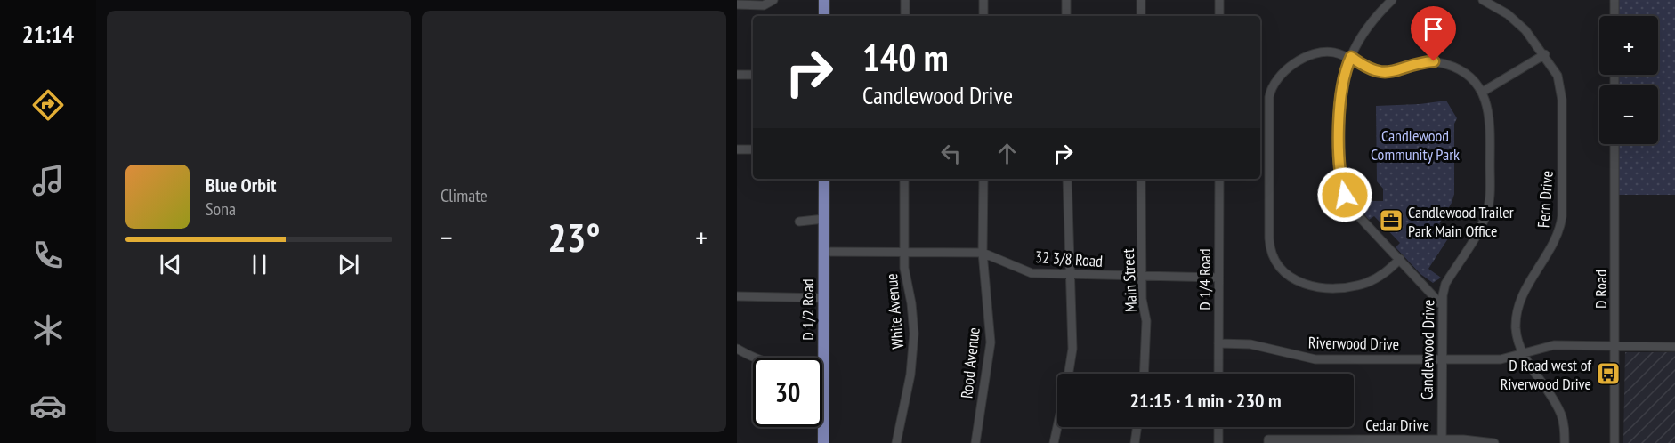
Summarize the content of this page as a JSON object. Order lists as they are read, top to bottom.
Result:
{
  "streets": {
    "main road": ["D 1/2 Road"],
    "street": [
      "Fern Drive",
      "32 3/8 Road",
      "D 1/4 Road",
      "Main Street",
      "D Road",
      "White Avenue",
      "Riverwood Drive",
      "Candlewood Drive",
      "Rood Avenue",
      "Cedar Drive"
    ]
  },
  "crossings": [
    ["Fern Drive", "Riverwood Drive"],
    ["32 3/8 Road", "D 1/4 Road"],
    ["32 3/8 Road", "Main Street"],
    ["32 3/8 Road", "D 1/2 Road"],
    ["32 3/8 Road", "White Avenue"],
    ["32 3/8 Road", "Rood Avenue"],
    ["D 1/4 Road", "Riverwood Drive"],
    ["D Road", "Riverwood Drive"],
    ["Riverwood Drive", "Candlewood Drive"],
    ["Candlewood Drive", "Cedar Drive"]
  ],
  "parks": ["Candlewood Community Park"],
  "places": {
    "office": ["Candlewood Trailer Park Main Office"],
    "bus stop": ["D Road west of Riverwood Drive"]
  },
  "page": {
    "tabs": "21:14",
    "tile": "Climate",
    "map_buttons": ["+", "−"],
    "turn": ["140 m", "Candlewood Drive"],
    "song": ["Blue Orbit", "Sona"],
    "heat": ["−", "23°", "+"],
    "limit": "30",
    "trip": "21:15 · 1 min · 230 m"
  }
}
